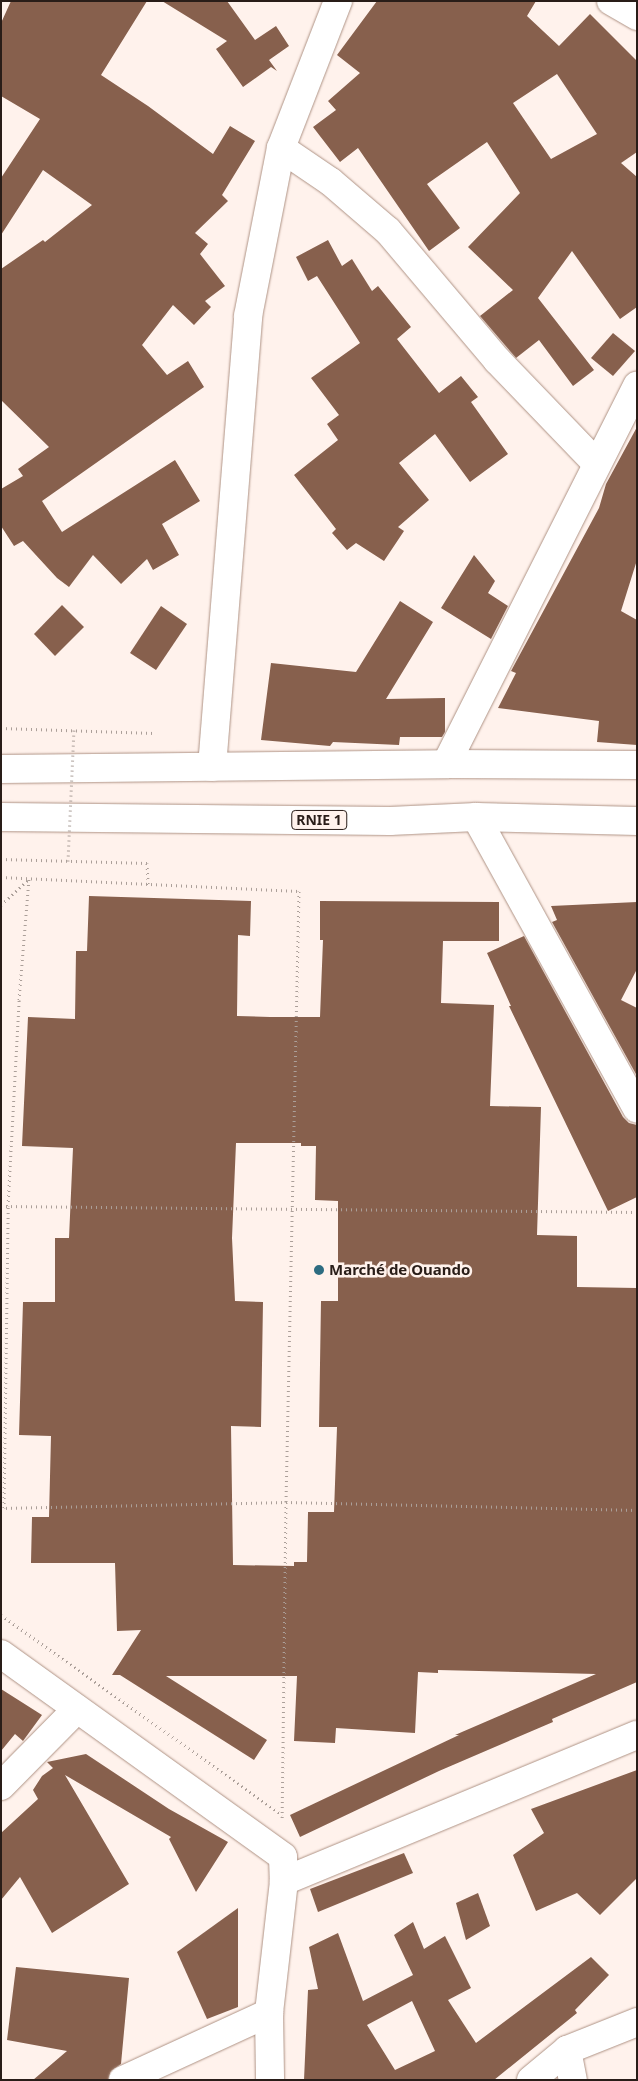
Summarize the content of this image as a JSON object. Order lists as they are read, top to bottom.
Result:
{
  "streets": {
    "main road": ["RNIE 1"]
  },
  "places": ["Marché de Ouando"]
}
